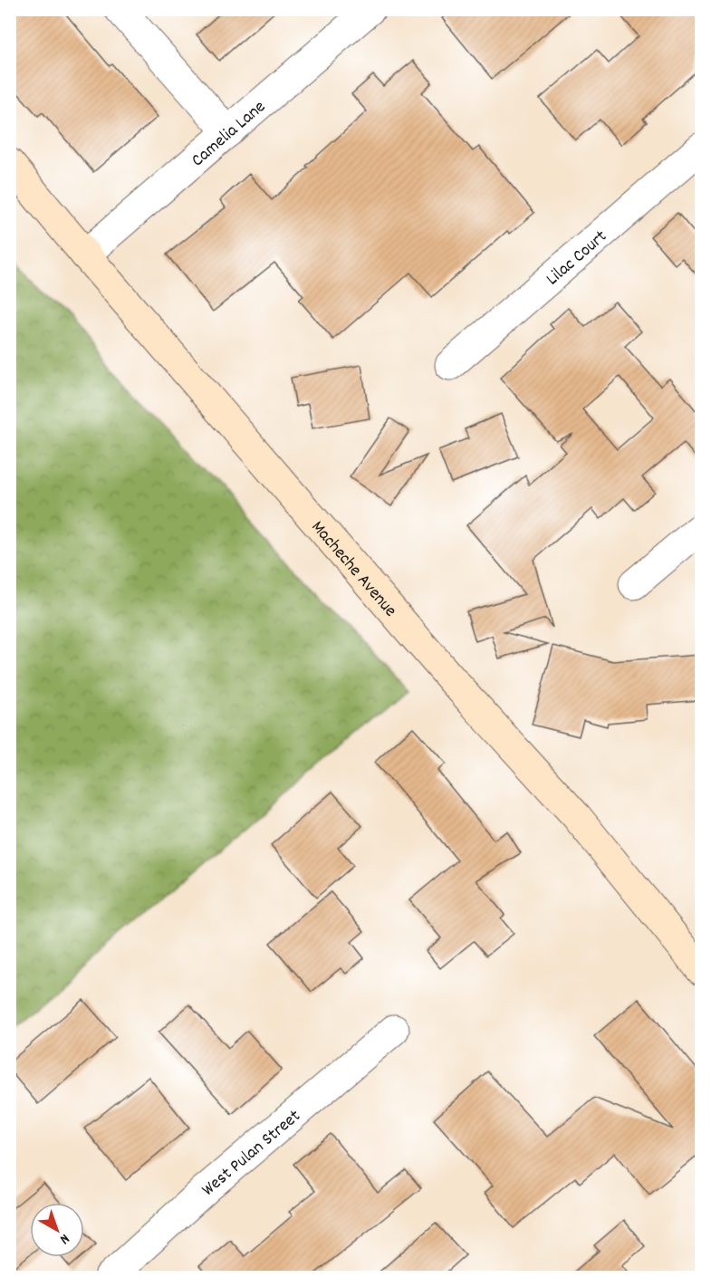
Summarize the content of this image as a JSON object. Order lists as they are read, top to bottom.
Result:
{
  "streets": {
    "main road": ["Macheche Avenue"],
    "street": ["Camelia Lane", "Lilac Court", "West Pulan Street"]
  },
  "crossings": [
    ["Camelia Lane", "Macheche Avenue"]
  ],
  "north": "bottom right"
}
